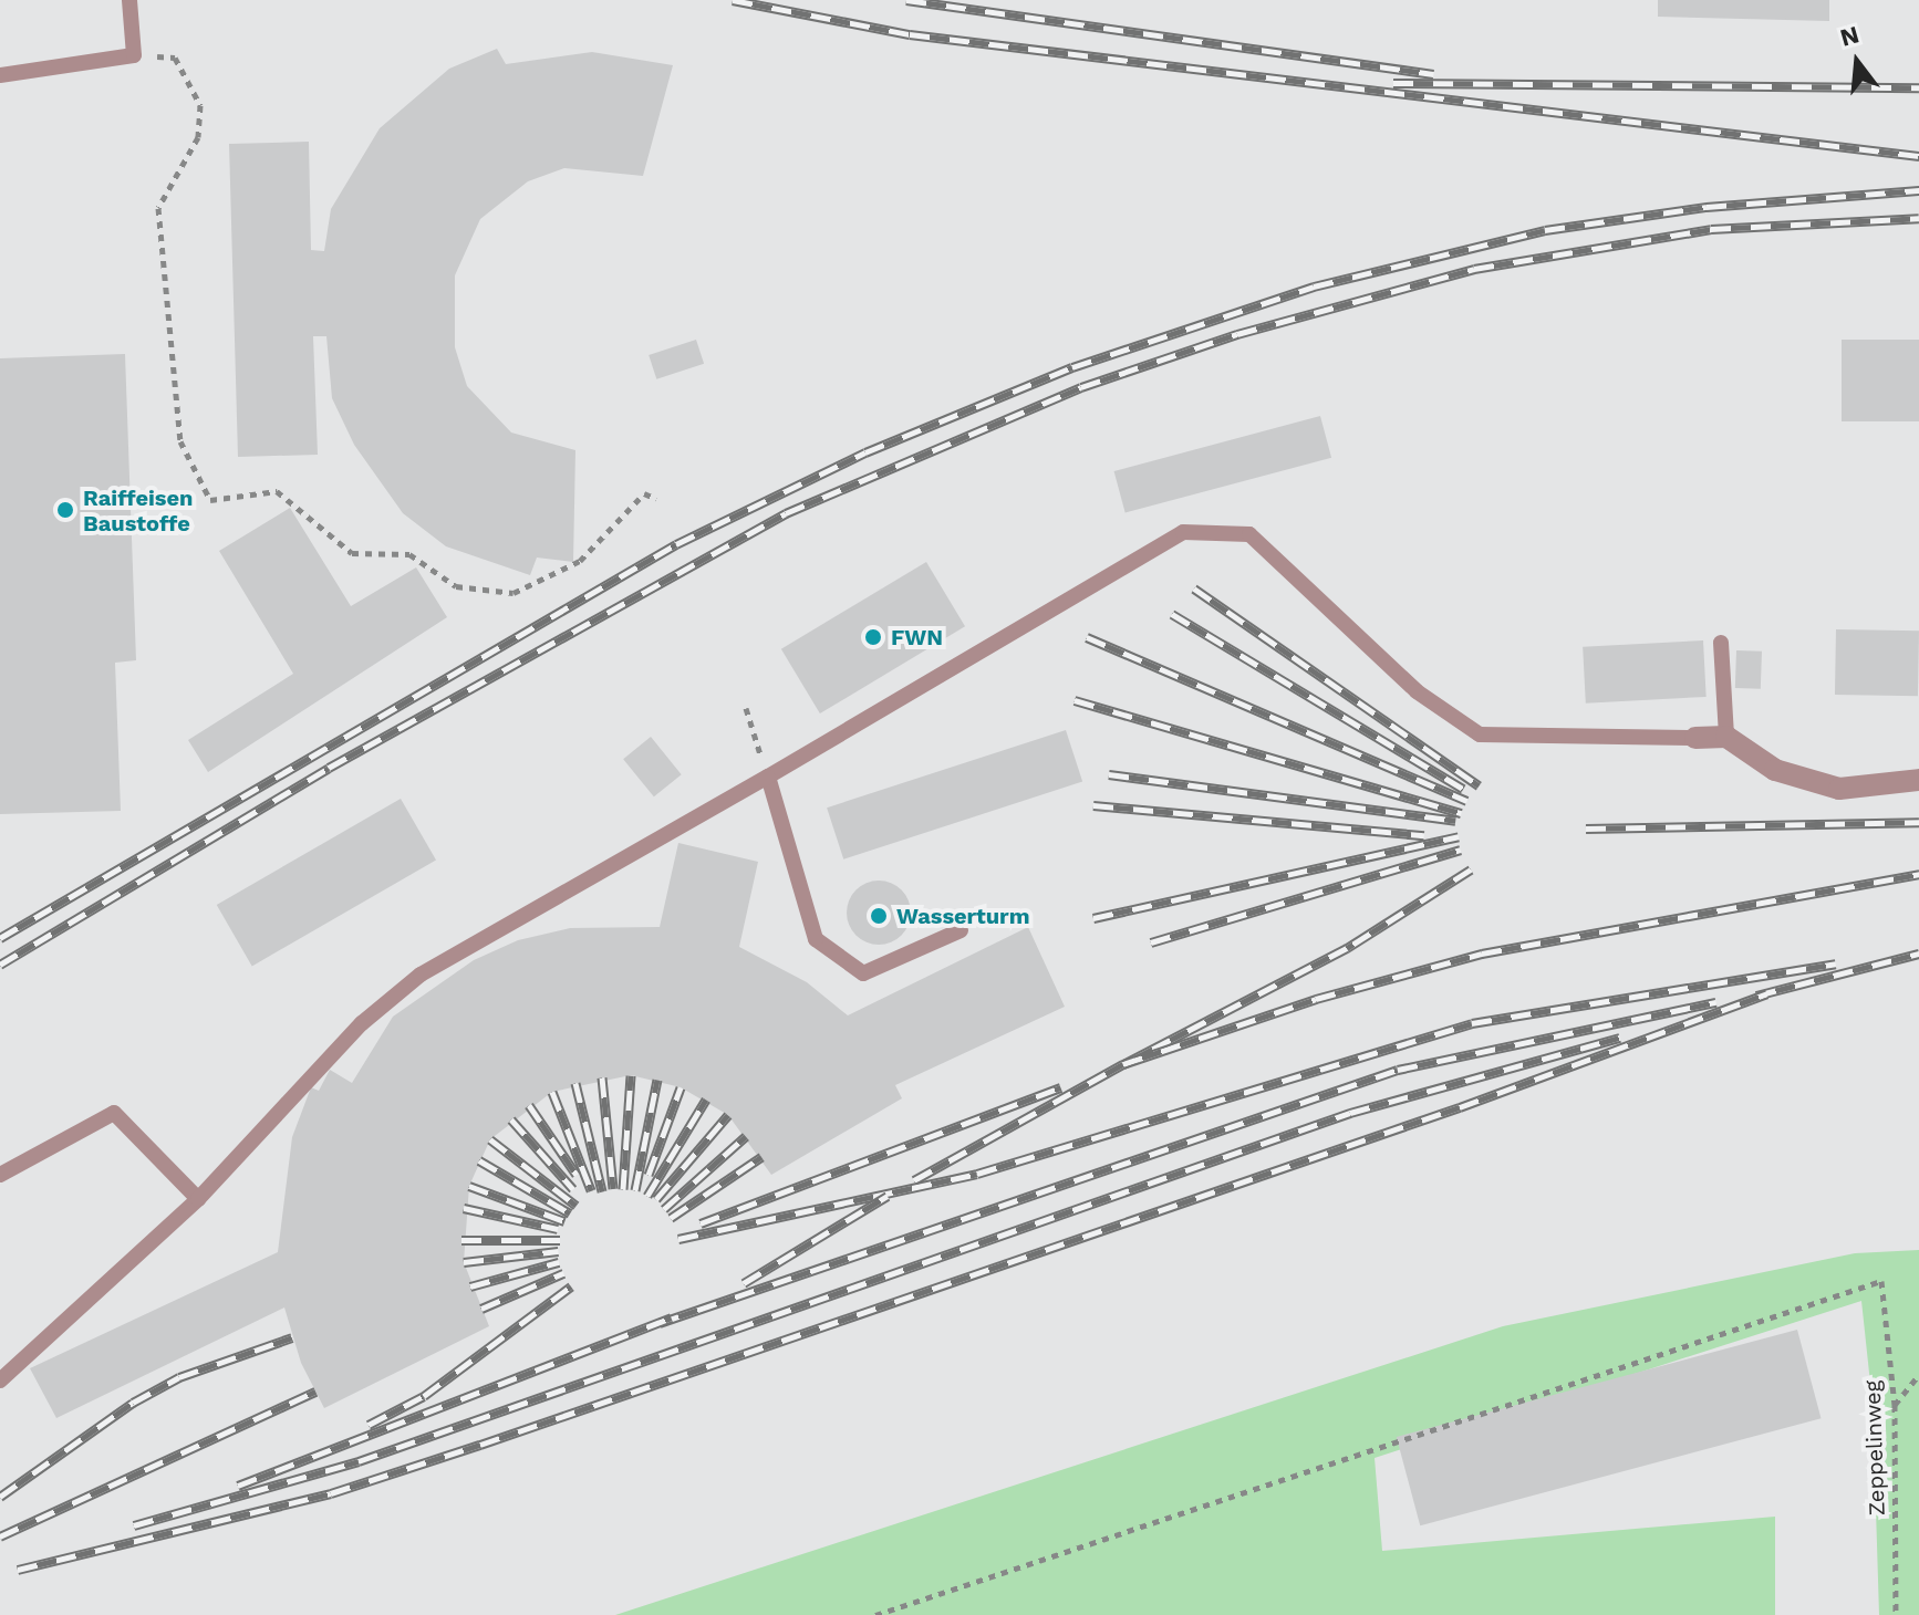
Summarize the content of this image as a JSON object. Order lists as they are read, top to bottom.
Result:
{
  "streets": {
    "path": ["Zeppelinweg"]
  },
  "places": ["Raiffeisen Baustoffe", "FWN", "Wasserturm"],
  "north": "top"
}
